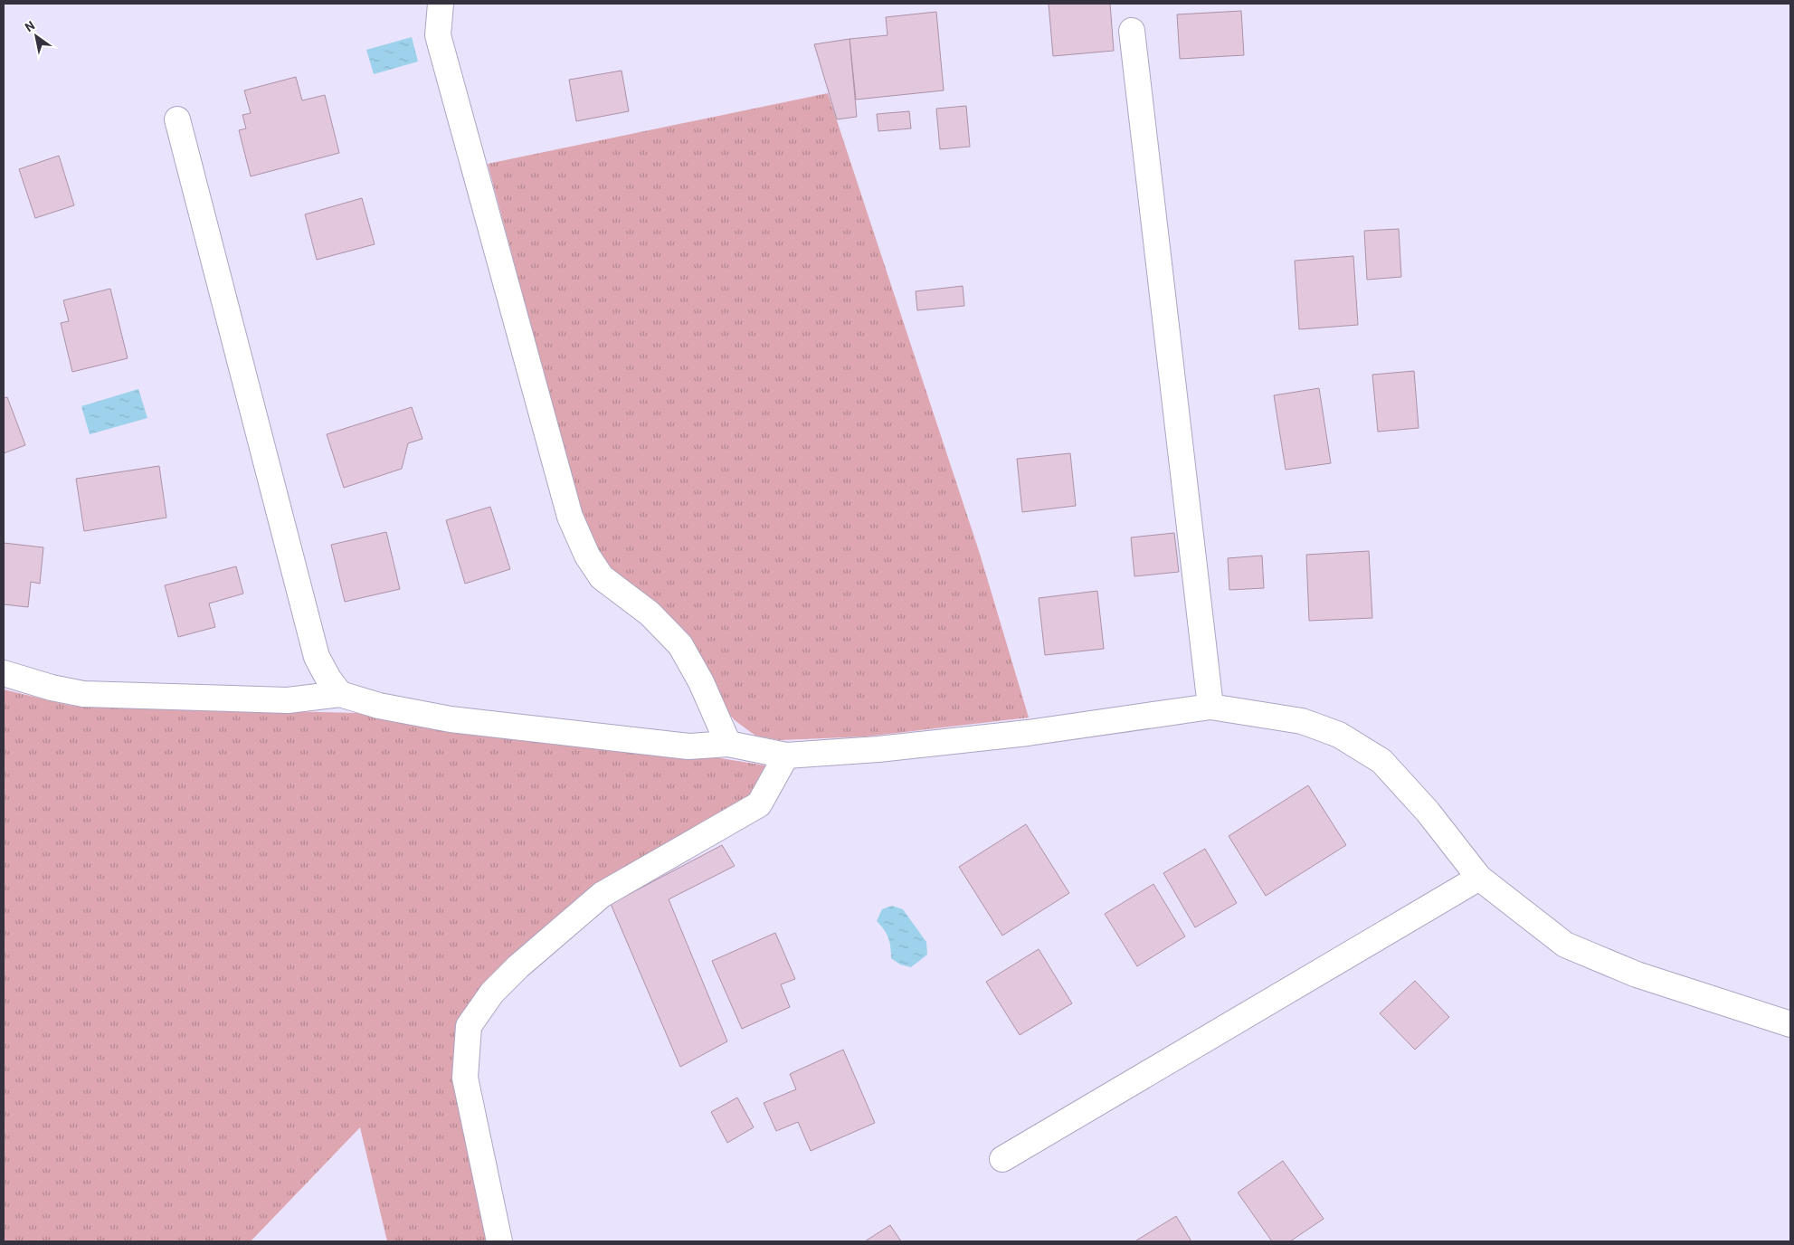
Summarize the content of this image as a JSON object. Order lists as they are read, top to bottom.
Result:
{
  "north": "top left"
}
